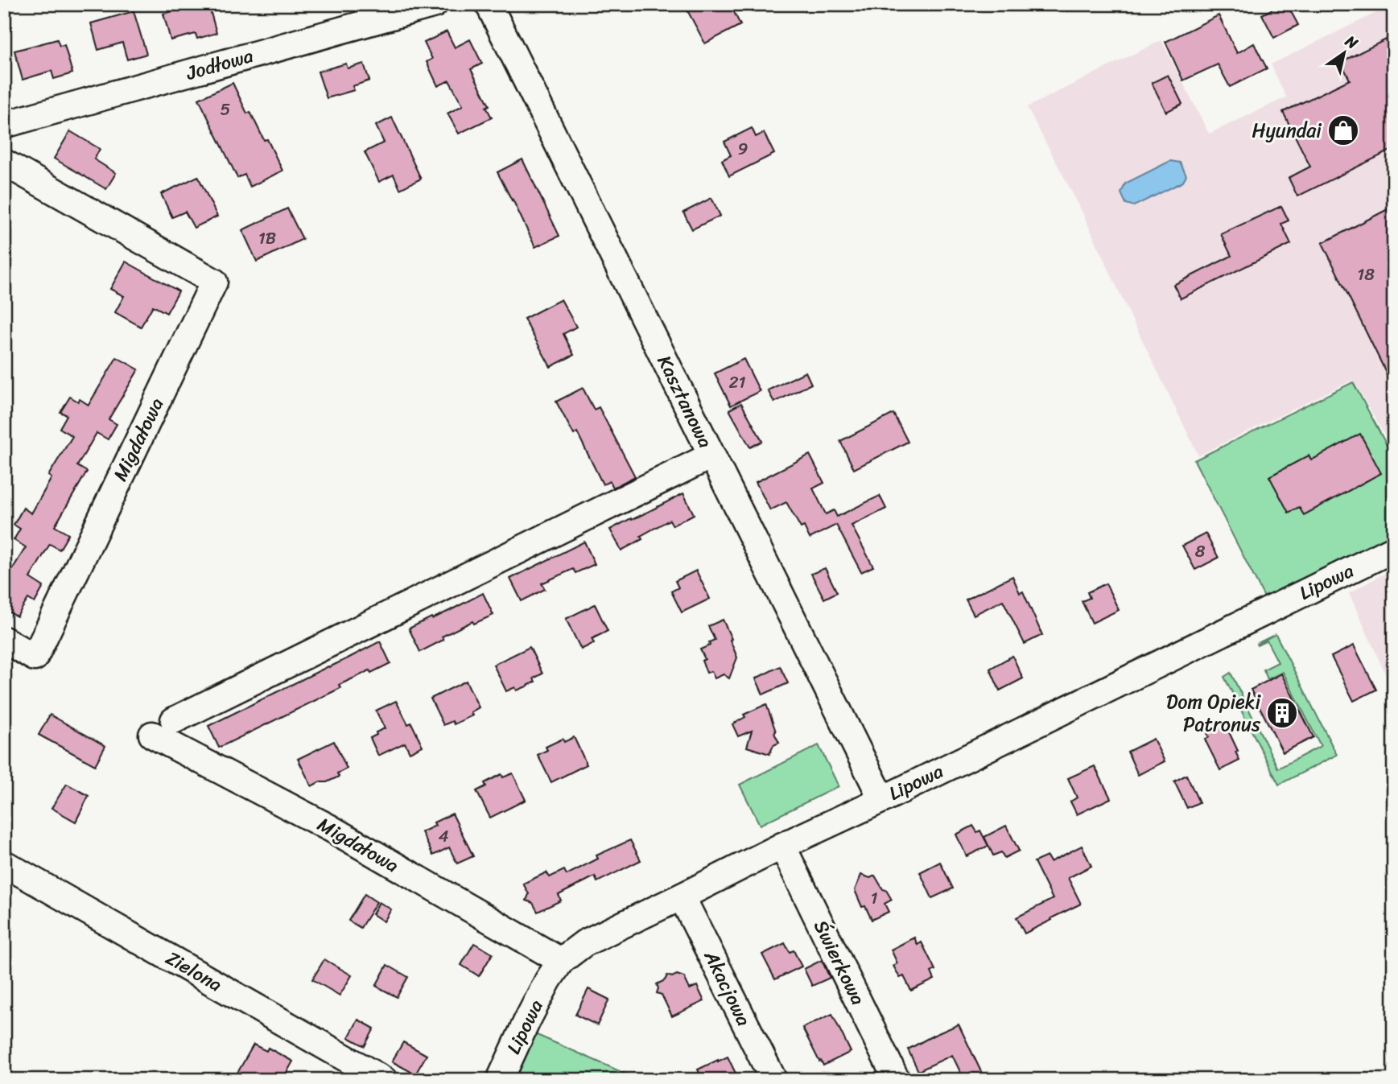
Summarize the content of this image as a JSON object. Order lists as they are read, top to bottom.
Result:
{
  "streets": {
    "street": [
      "Jodłowa",
      "Kasztanowa",
      "Migdałowa",
      "Lipowa",
      "Świerkowa",
      "Zielona",
      "Akacjowa"
    ]
  },
  "crossings": [
    ["Kasztanowa", "Lipowa"],
    ["Migdałowa", "Lipowa"],
    ["Lipowa", "Świerkowa"],
    ["Lipowa", "Akacjowa"]
  ],
  "places": {
    "shop": ["Hyundai"],
    "building": ["Dom Opieki Patronus"]
  },
  "house_numbers": [
    "5",
    "9",
    "1B",
    "18",
    "21",
    "8",
    "4",
    "1"
  ],
  "north": "top right"
}
